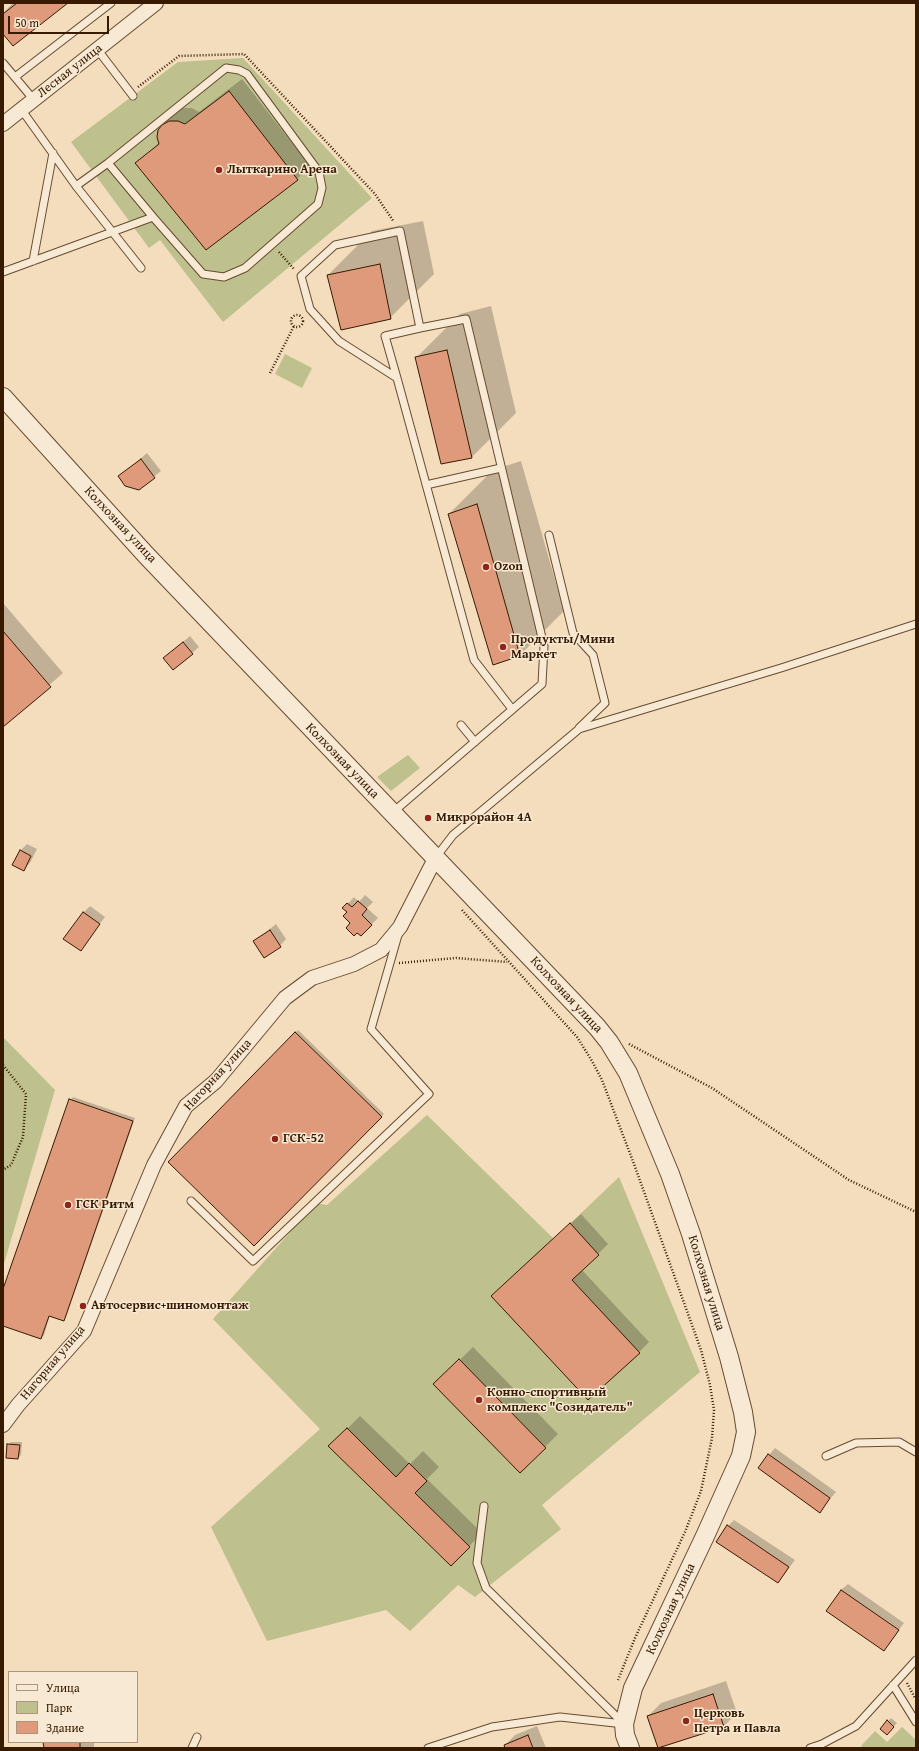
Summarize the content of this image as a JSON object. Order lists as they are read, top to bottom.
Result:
{
  "streets": {
    "street": ["Лесная улица", "Колхозная улица", "Нагорная улица"]
  },
  "crossings": [
    ["Колхозная улица", "Нагорная улица"]
  ],
  "places": [
    "Лыткарино Арена",
    "Ozon",
    "Продукты/Мини Маркет",
    "Микрорайон 4А",
    "ГСК-52",
    "ГСК Ритм",
    "Автосервис+шиномонтаж",
    "Конно-спортивный комплекс \"Созидатель\"",
    "Церковь Петра и Павла"
  ],
  "legend": ["Улица", "Парк", "Здание"],
  "scale_bar": "50 m"
}
